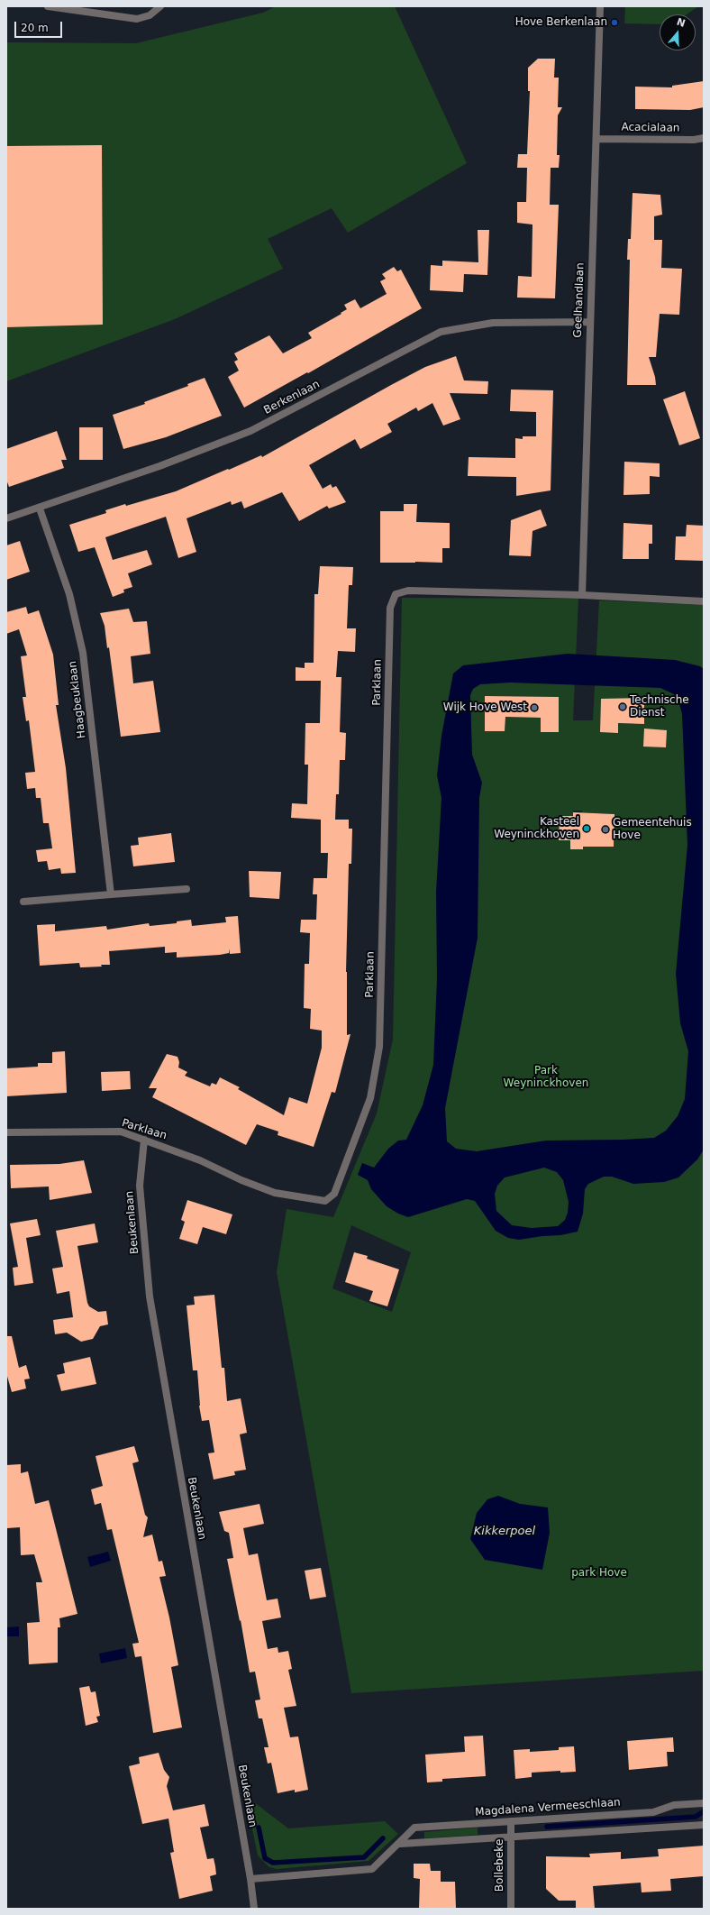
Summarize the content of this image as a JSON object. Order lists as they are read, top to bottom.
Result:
{
  "streets": {
    "street": [
      "Acacialaan",
      "Geelhandlaan",
      "Berkenlaan",
      "Parklaan",
      "Haagbeuklaan",
      "Beukenlaan",
      "Magdalena Vermeeschlaan",
      "Bollebeke"
    ]
  },
  "crossings": [
    ["Acacialaan", "Geelhandlaan"],
    ["Geelhandlaan", "Berkenlaan"],
    ["Geelhandlaan", "Parklaan"],
    ["Berkenlaan", "Haagbeuklaan"],
    ["Parklaan", "Beukenlaan"],
    ["Beukenlaan", "Magdalena Vermeeschlaan"],
    ["Magdalena Vermeeschlaan", "Bollebeke"]
  ],
  "water": ["Kikkerpoel"],
  "parks": ["Park Weyninckhoven", "park Hove"],
  "places": [
    "Hove Berkenlaan",
    "Technische Dienst",
    "Wijk Hove West",
    "Kasteel Weyninckhoven",
    "Gemeentehuis Hove"
  ],
  "scale_bar": "20 m",
  "north": "top"
}
